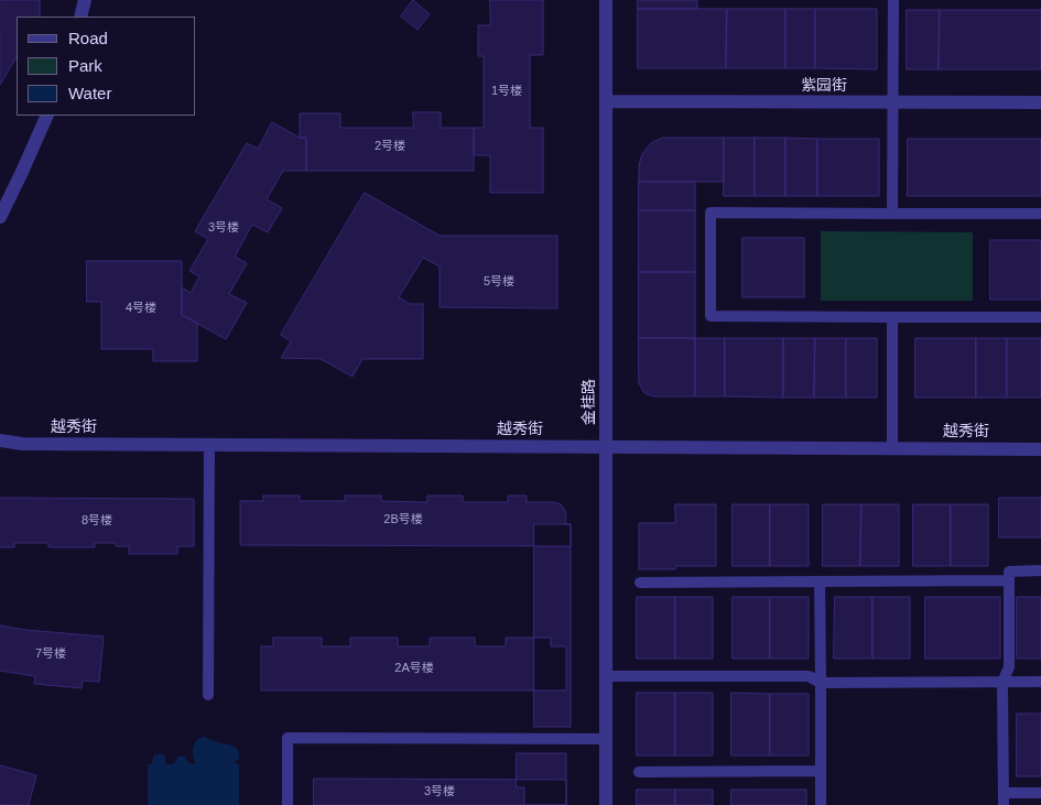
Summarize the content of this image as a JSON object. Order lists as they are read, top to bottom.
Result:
{
  "streets": {
    "street": ["紫园街", "金桂路", "越秀街"]
  },
  "crossings": [
    ["紫园街", "金桂路"],
    ["金桂路", "越秀街"]
  ],
  "house_numbers": [
    "1号楼",
    "2号楼",
    "3号楼",
    "5号楼",
    "4号楼",
    "2B号楼",
    "8号楼",
    "7号楼",
    "2A号楼",
    "3号楼"
  ],
  "legend": ["Road", "Park", "Water"]
}
